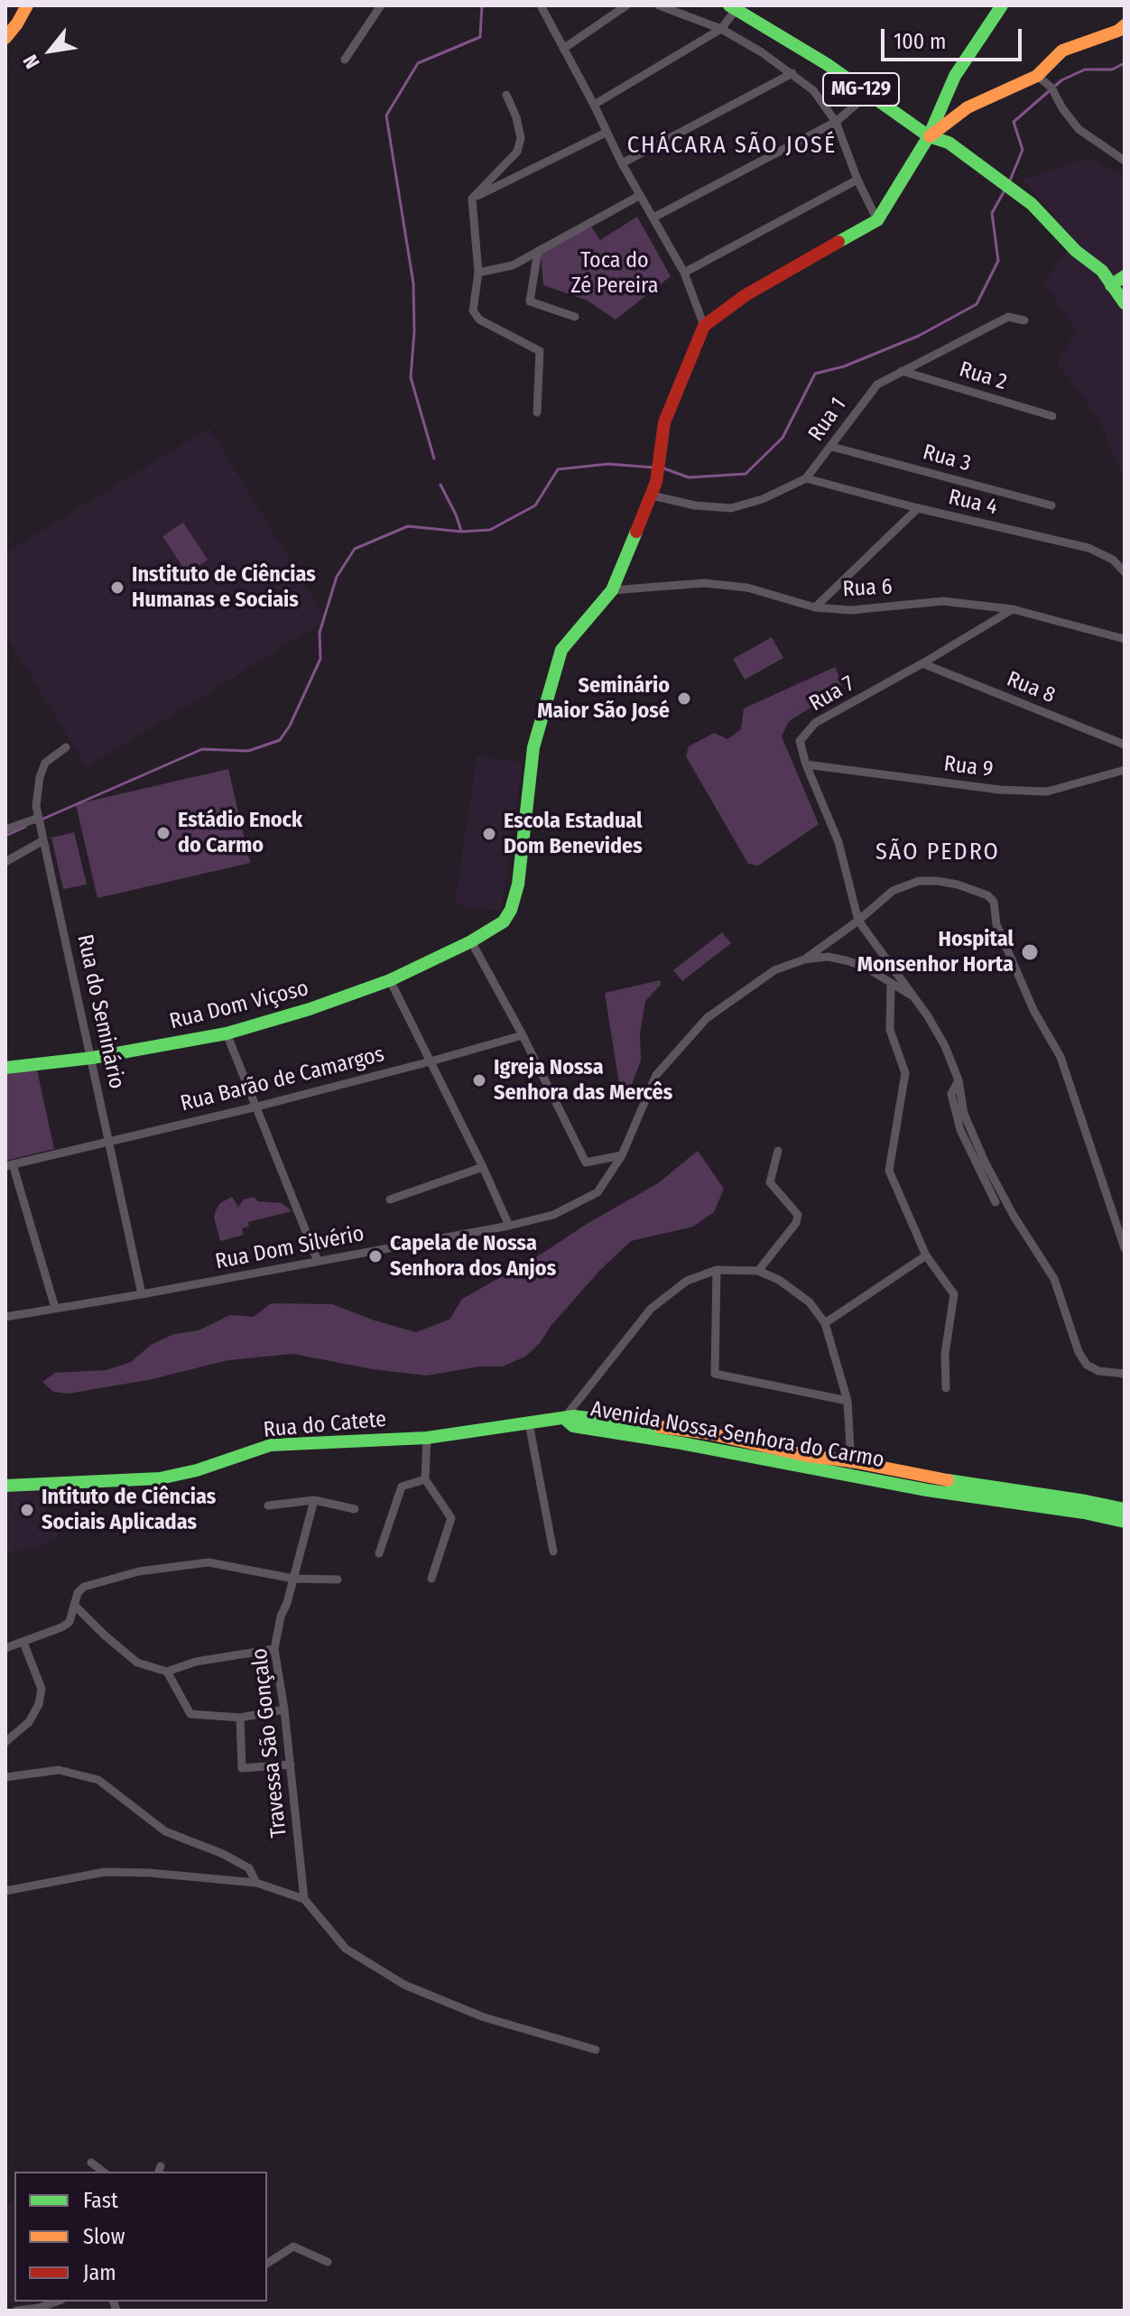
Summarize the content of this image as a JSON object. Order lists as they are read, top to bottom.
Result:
{
  "streets": {
    "street": [
      "MG-129",
      "Rua 2",
      "Rua 1",
      "Rua 3",
      "Rua 4",
      "Rua 6",
      "Rua 8",
      "Rua 7",
      "Rua 9",
      "Rua Dom Viçoso",
      "Rua do Seminário",
      "Rua Barão de Camargos",
      "Rua Dom Silvério",
      "Rua do Catete",
      "Avenida Nossa Senhora do Carmo",
      "Travessa São Gonçalo"
    ]
  },
  "crossings": [
    ["Rua 2", "Rua 1"],
    ["Rua 1", "Rua 3"],
    ["Rua 1", "Rua 4"],
    ["Rua 1", "Rua Dom Viçoso"],
    ["Rua 6", "Rua 7"],
    ["Rua 6", "Rua Dom Viçoso"],
    ["Rua 8", "Rua 7"],
    ["Rua 7", "Rua 9"],
    ["Rua Dom Viçoso", "Rua do Seminário"],
    ["Rua do Seminário", "Rua Barão de Camargos"],
    ["Rua do Seminário", "Rua Dom Silvério"],
    ["Rua do Catete", "Avenida Nossa Senhora do Carmo"]
  ],
  "districts": ["CHÁCARA SÃO JOSÉ", "SÃO PEDRO"],
  "parks": ["Toca do Zé Pereira"],
  "places": [
    "Instituto de Ciências Humanas e Sociais",
    "Seminário Maior São José",
    "Estádio Enock do Carmo",
    "Escola Estadual Dom Benevides",
    "Hospital Monsenhor Horta",
    "Igreja Nossa Senhora das Mercês",
    "Capela de Nossa Senhora dos Anjos",
    "Intituto de Ciências Sociais Aplicadas"
  ],
  "legend": ["Fast", "Slow", "Jam"],
  "scale_bar": "100 m",
  "north": "bottom left"
}
